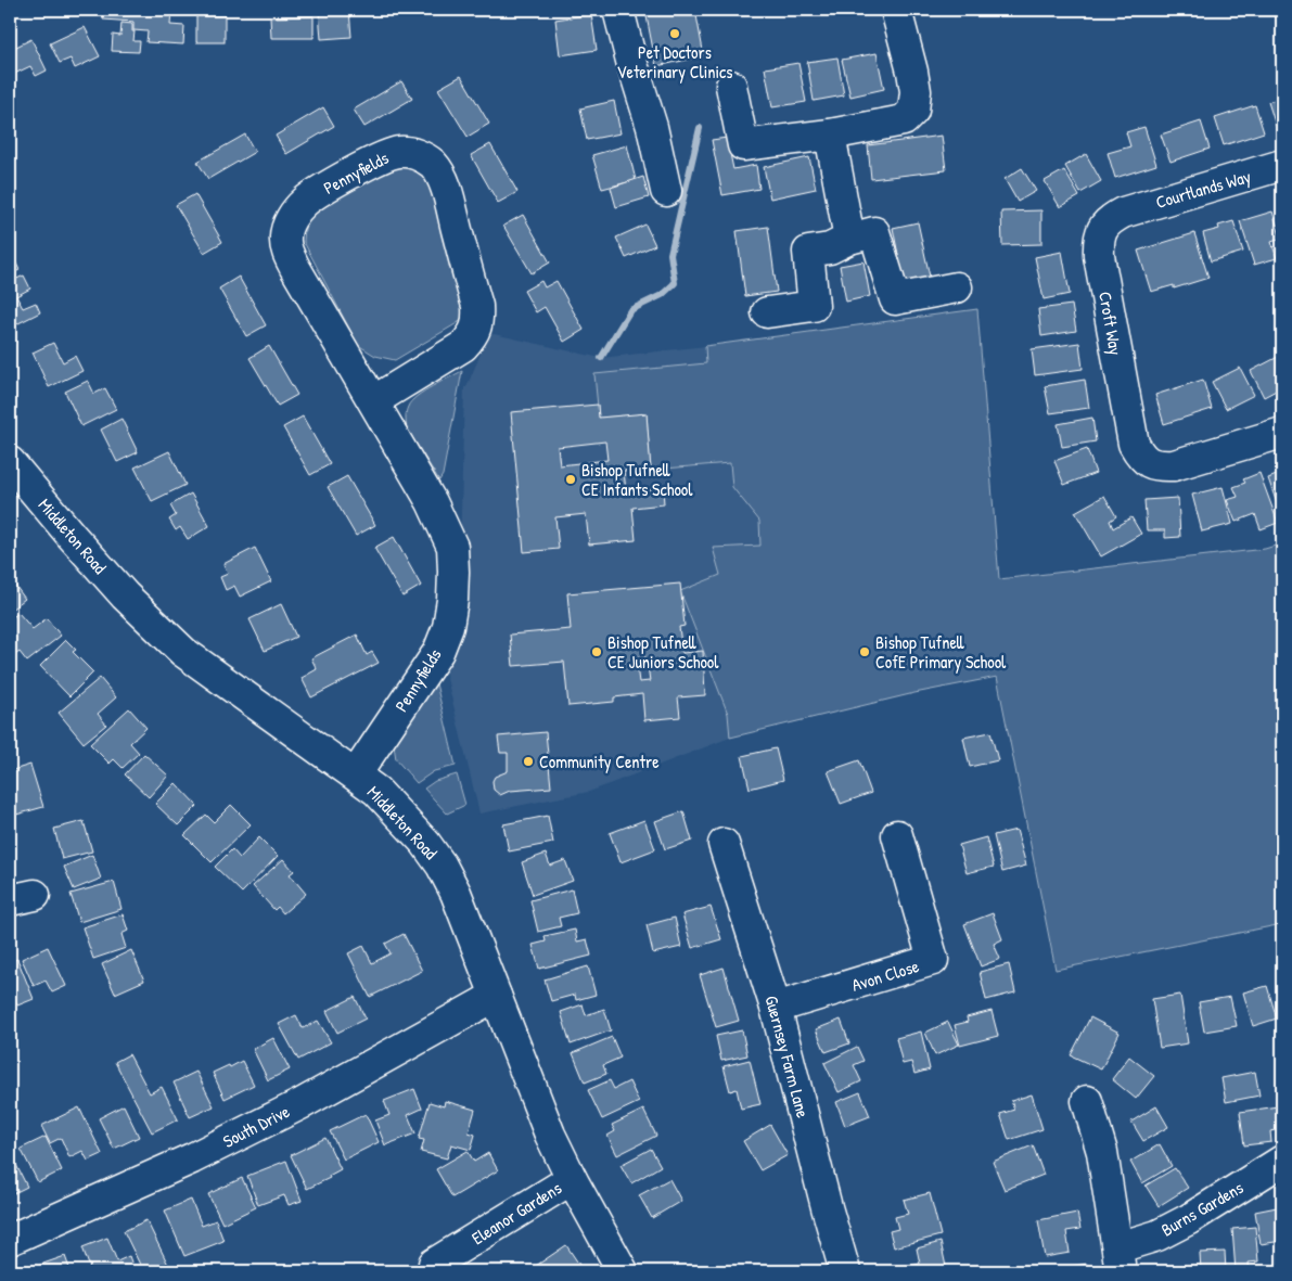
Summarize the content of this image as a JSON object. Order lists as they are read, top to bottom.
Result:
{
  "streets": {
    "street": [
      "Pennyfields",
      "Courtlands Way",
      "Croft Way",
      "Middleton Road",
      "Avon Close",
      "Guernsey Farm Lane",
      "South Drive",
      "Burns Gardens",
      "Eleanor Gardens"
    ]
  },
  "crossings": [
    ["Pennyfields", "Middleton Road"],
    ["Courtlands Way", "Croft Way"],
    ["Middleton Road", "South Drive"],
    ["Middleton Road", "Eleanor Gardens"],
    ["Avon Close", "Guernsey Farm Lane"]
  ],
  "places": [
    "Pet Doctors Veterinary Clinics",
    "Bishop Tufnell CE Infants School",
    "Bishop Tufnell CE Juniors School",
    "Bishop Tufnell CofE Primary School",
    "Community Centre"
  ]
}
